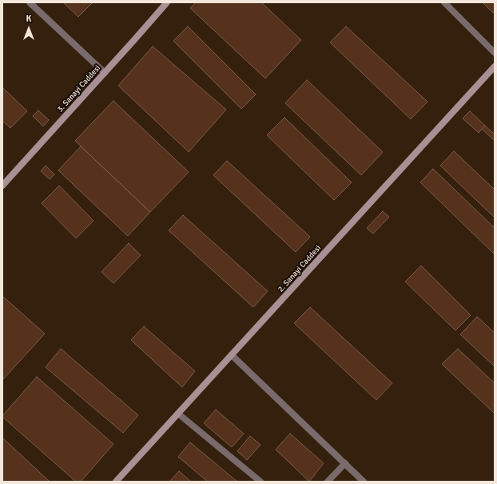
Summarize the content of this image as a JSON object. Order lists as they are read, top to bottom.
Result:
{
  "streets": {
    "street": ["3. Sanayi Caddesi", "2. Sanayi Caddesi"]
  },
  "north": "top"
}
